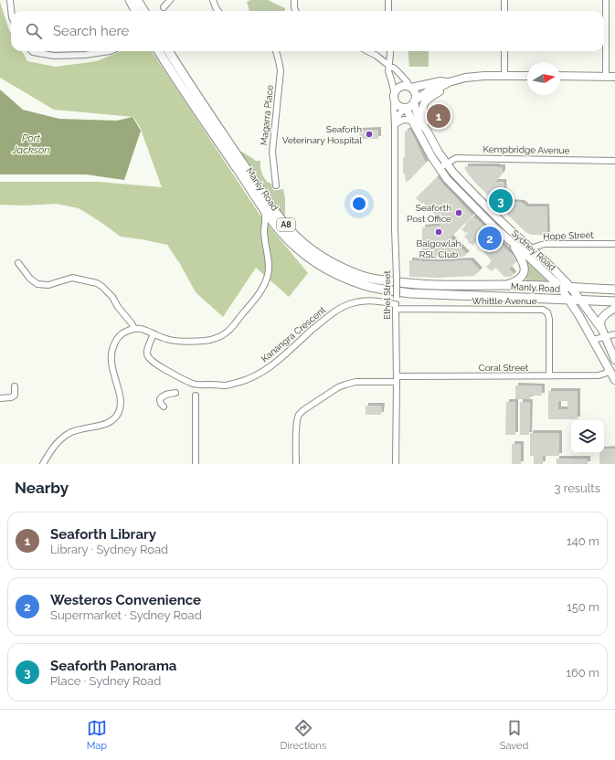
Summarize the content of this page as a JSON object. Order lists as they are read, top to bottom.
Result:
{
  "streets": {
    "highway": ["Manly Road", "A8"],
    "main road": ["Sydney Road"],
    "street": [
      "Magarra Place",
      "Kempbridge Avenue",
      "Hope Street",
      "Ethel Street",
      "Whittle Avenue",
      "Kanangra Crescent",
      "Coral Street"
    ]
  },
  "crossings": [
    ["Kempbridge Avenue", "Sydney Road"],
    ["Manly Road", "A8"],
    ["Manly Road", "Sydney Road"],
    ["A8", "Sydney Road"],
    ["Hope Street", "Sydney Road"],
    ["Sydney Road", "Ethel Street"],
    ["Sydney Road", "Coral Street"],
    ["Ethel Street", "Whittle Avenue"],
    ["Ethel Street", "Kanangra Crescent"],
    ["Ethel Street", "Coral Street"],
    ["Whittle Avenue", "Kanangra Crescent"],
    ["Whittle Avenue", "Coral Street"]
  ],
  "water": ["Port Jackson"],
  "places": ["Seaforth Veterinary Hospital", "Seaforth Post Office", "Balgowlah RSL Club"],
  "north": "right",
  "page": {
    "search": "Search here",
    "pins": ["1", "3", "2"],
    "heading": ["Nearby", "3 results"],
    "list": [
      {
        "mark": "1",
        "name": "Seaforth Library",
        "note": "Library · Sydney Road",
        "value": "140 m"
      },
      {
        "mark": "2",
        "name": "Westeros Convenience",
        "note": "Supermarket · Sydney Road",
        "value": "150 m"
      },
      {
        "mark": "3",
        "name": "Seaforth Panorama",
        "note": "Place · Sydney Road",
        "value": "160 m"
      }
    ],
    "nav": ["Map", "Directions", "Saved"]
  }
}
